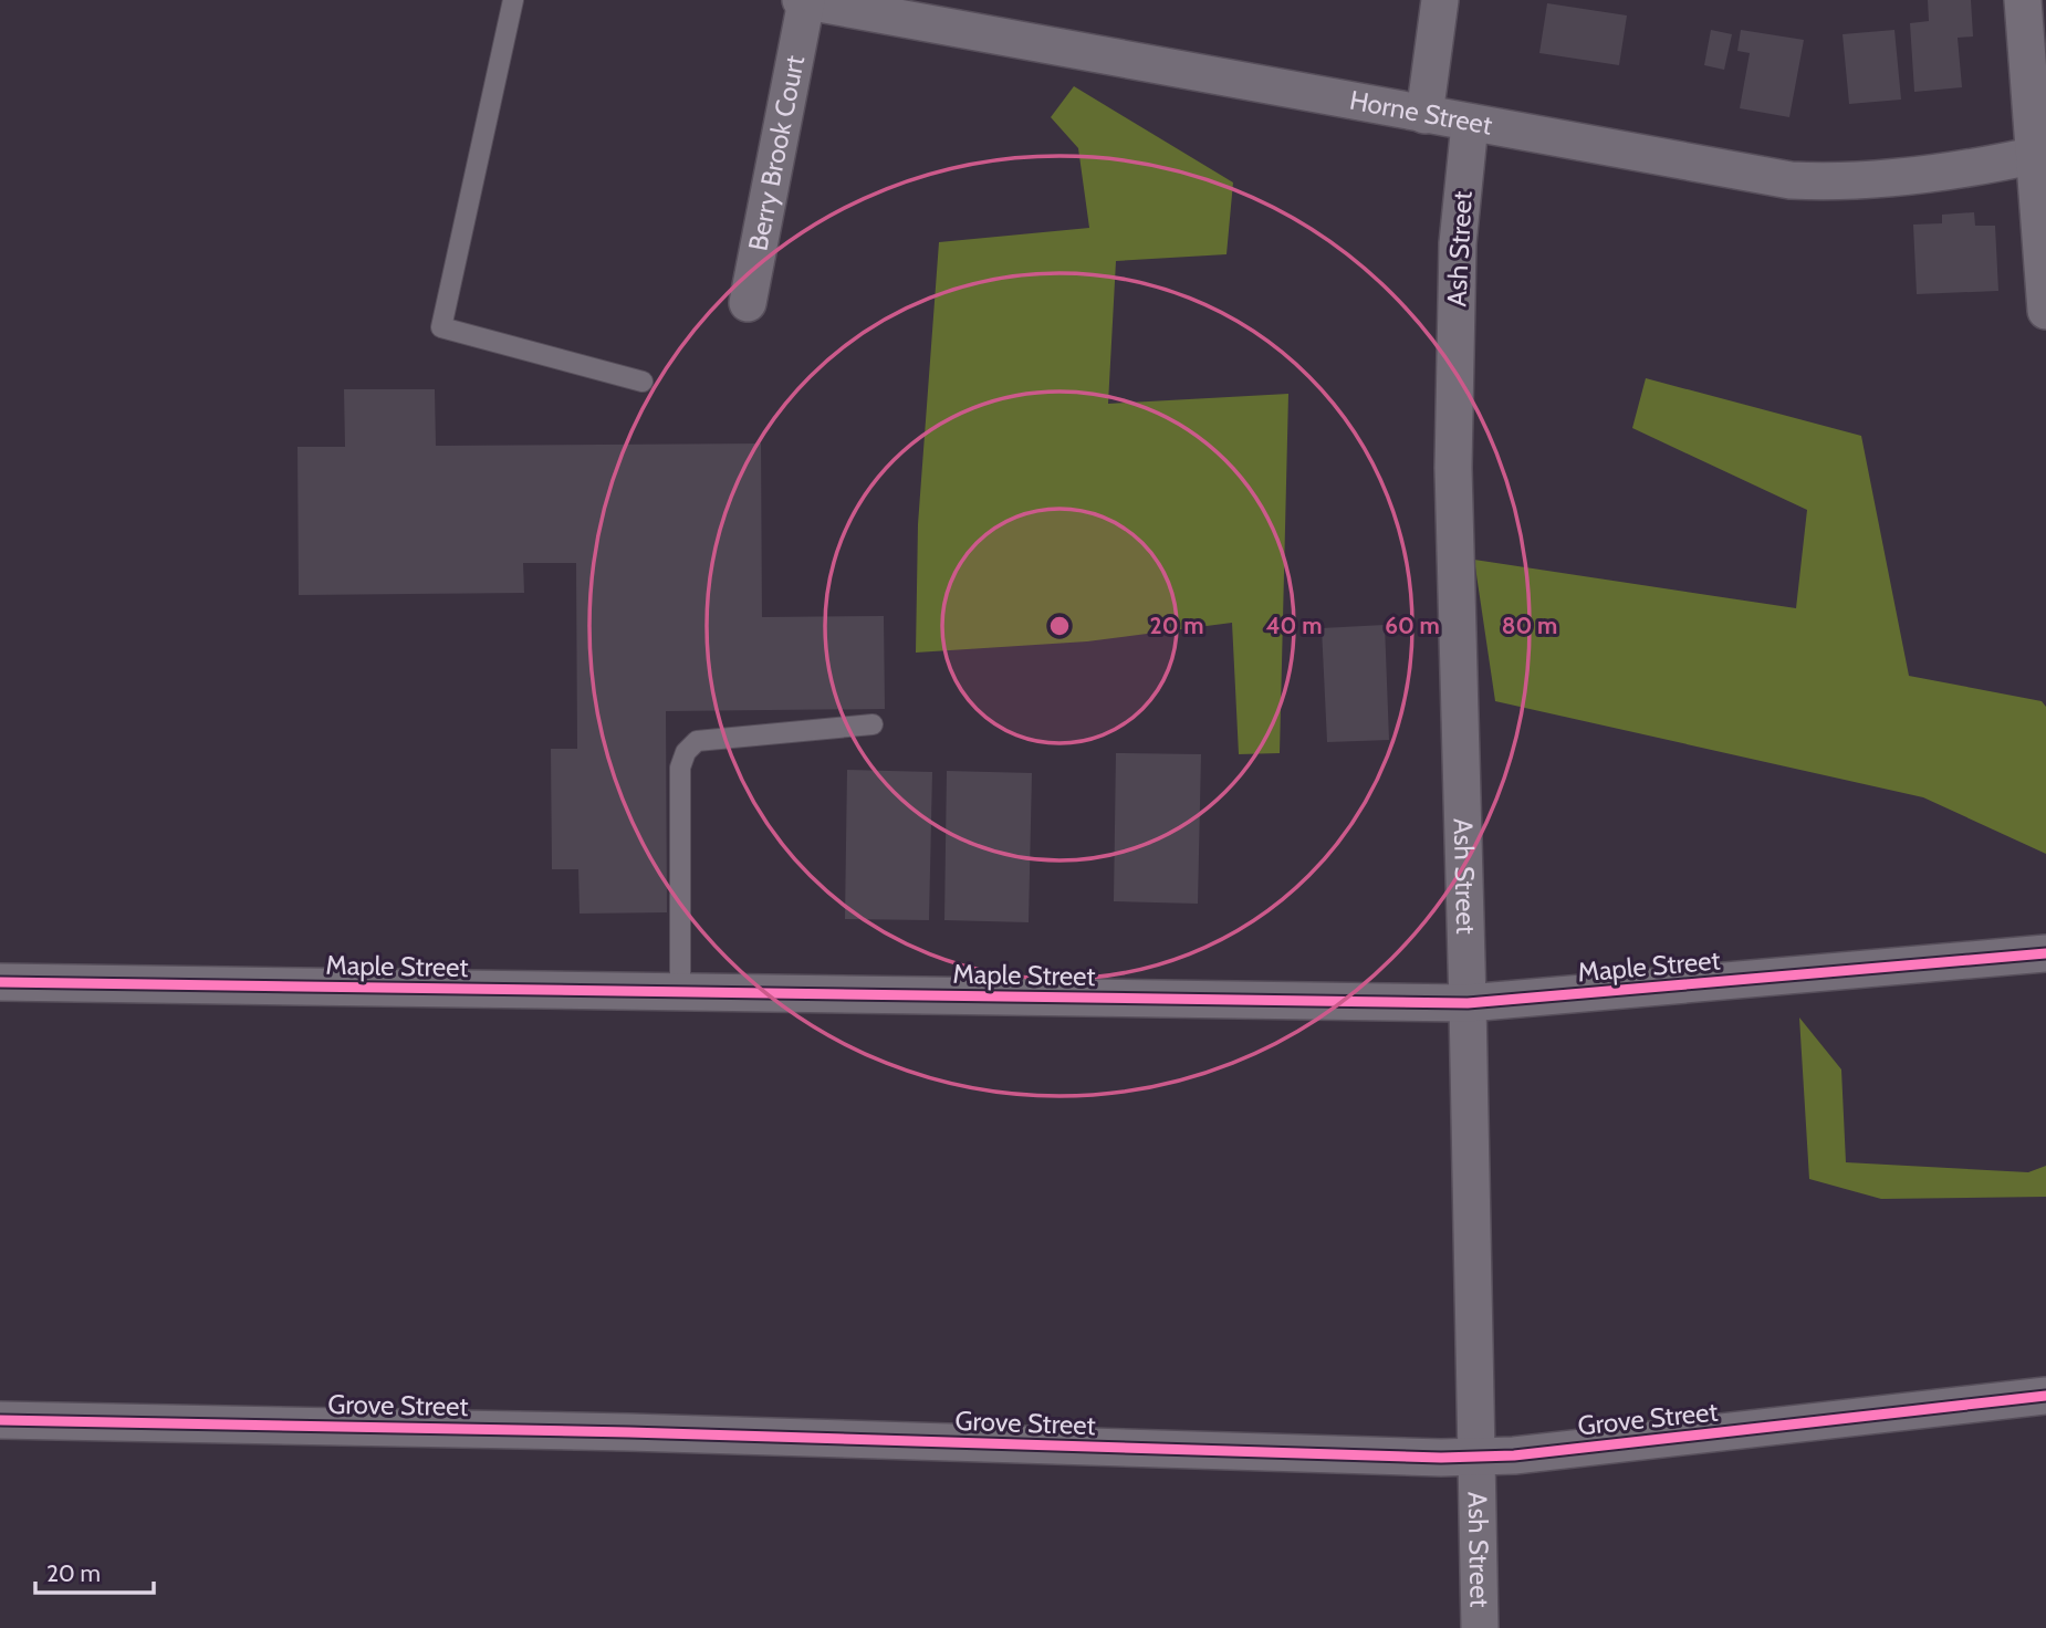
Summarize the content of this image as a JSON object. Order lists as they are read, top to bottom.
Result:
{
  "streets": {
    "street": [
      "Horne Street",
      "Berry Brook Court",
      "Ash Street",
      "Maple Street",
      "Grove Street"
    ]
  },
  "crossings": [
    ["Horne Street", "Berry Brook Court"],
    ["Horne Street", "Ash Street"],
    ["Ash Street", "Maple Street"],
    ["Ash Street", "Grove Street"]
  ],
  "scale_bar": "20 m",
  "rings": [
    "20 m",
    "40 m",
    "60 m",
    "80 m"
  ]
}
